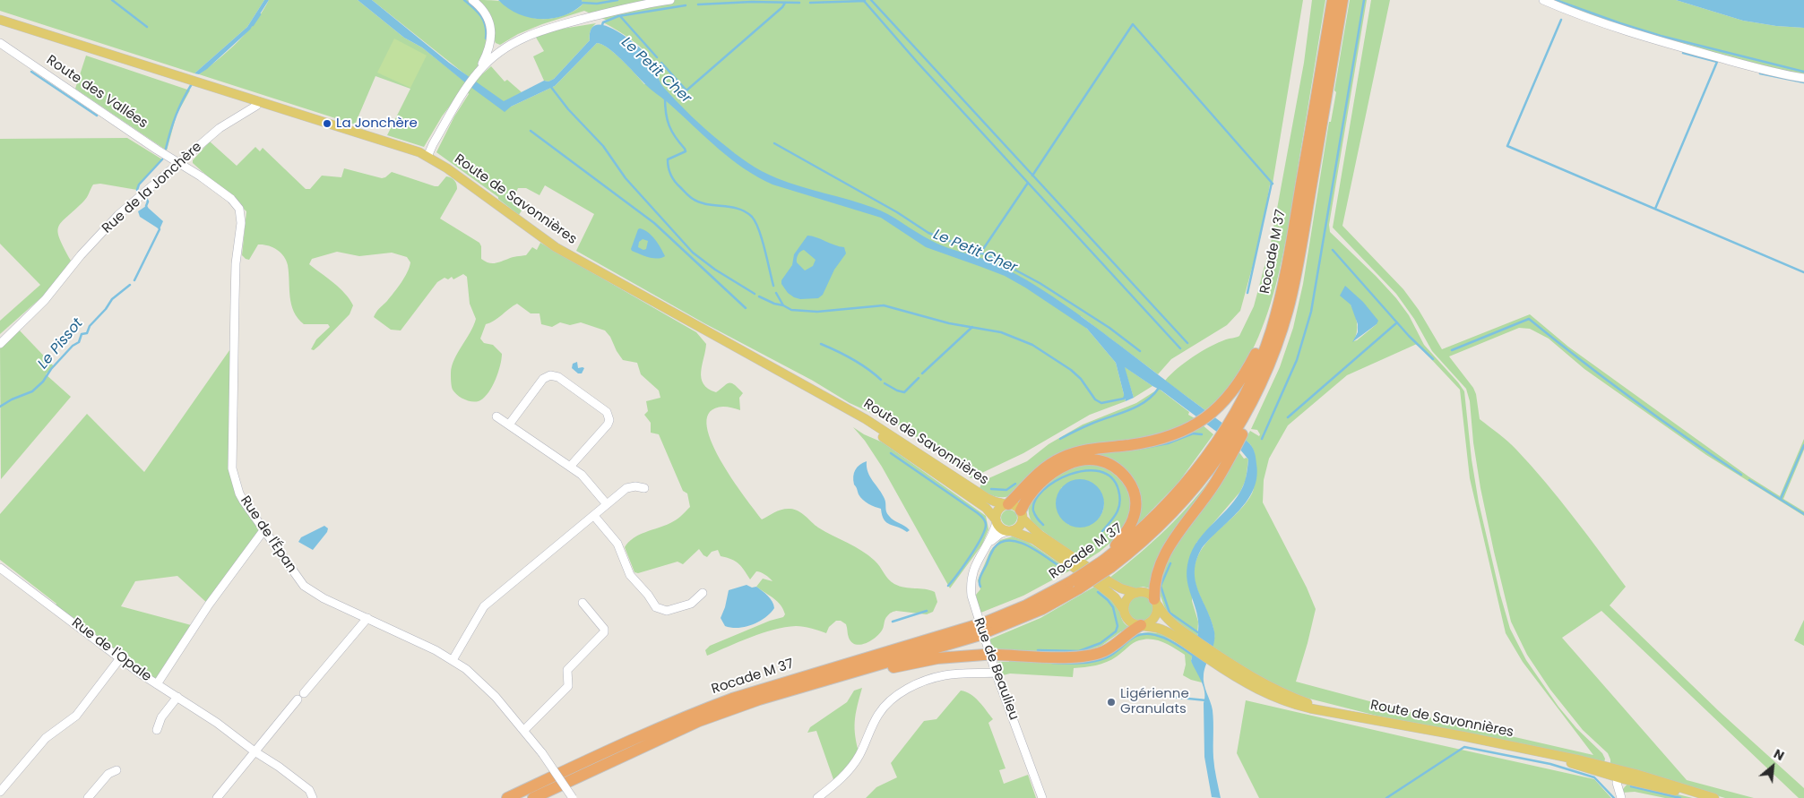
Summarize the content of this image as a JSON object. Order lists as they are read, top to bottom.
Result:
{
  "streets": {
    "highway": ["Rocade M 37"],
    "main road": ["Route des Vallées", "Route de Savonnières"],
    "street": [
      "Rue de la Jonchère",
      "Rue de l'Épan",
      "Rue de l'Opale",
      "Rue de Beaulieu"
    ]
  },
  "crossings": [
    ["Route des Vallées", "Rue de la Jonchère"],
    ["Route des Vallées", "Route de Savonnières"],
    ["Route des Vallées", "Rue de l'Épan"],
    ["Rue de la Jonchère", "Route de Savonnières"],
    ["Rue de la Jonchère", "Rue de l'Épan"],
    ["Route de Savonnières", "Rue de Beaulieu"],
    ["Rue de l'Épan", "Rue de l'Opale"]
  ],
  "water": ["Le Petit Cher", "Le Pissot"],
  "places": ["La Jonchère", "Ligérienne Granulats"],
  "north": "top right"
}
